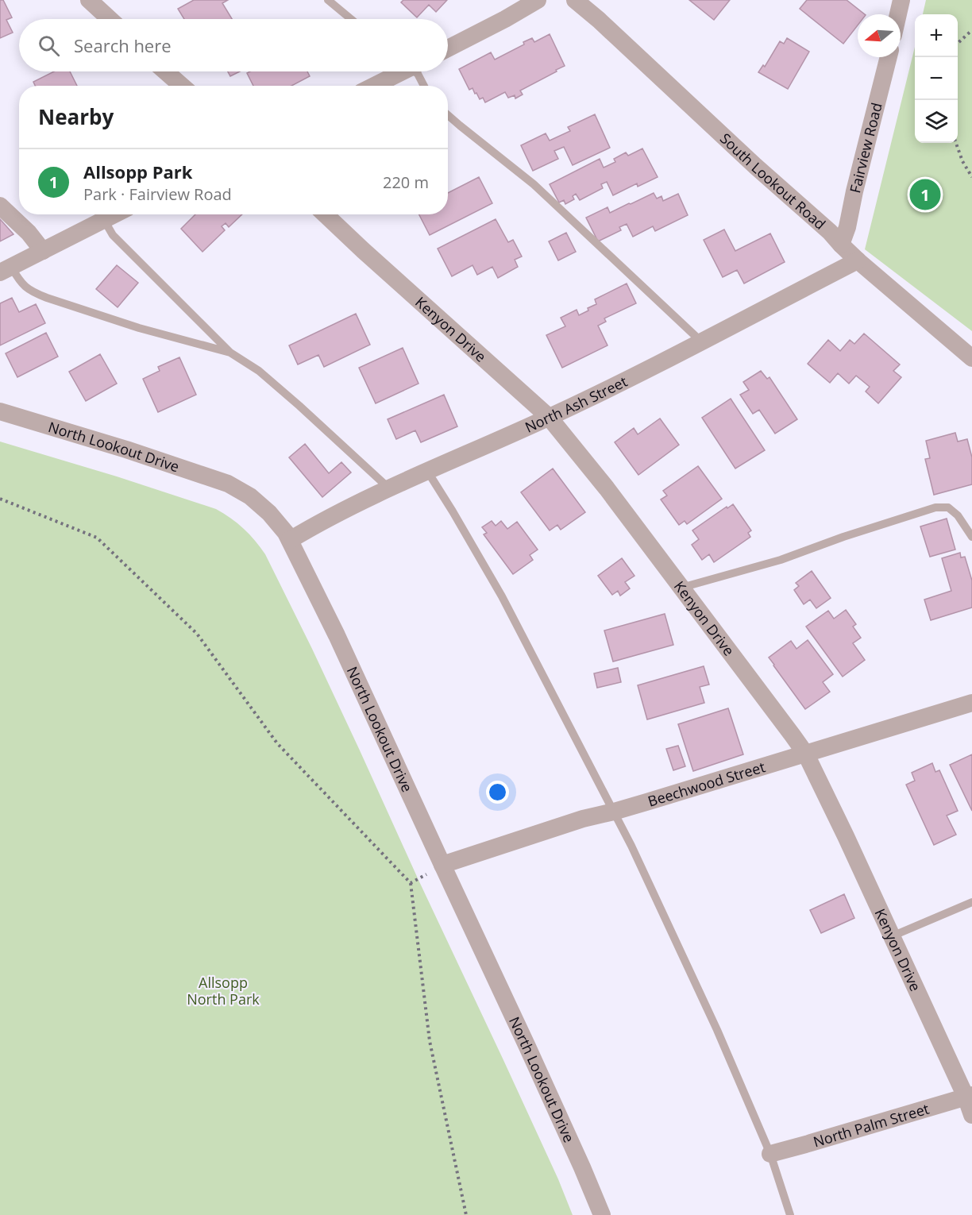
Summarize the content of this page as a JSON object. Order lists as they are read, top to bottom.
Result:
{
  "streets": {
    "street": [
      "Fairview Road",
      "South Lookout Road",
      "Kenyon Drive",
      "North Ash Street",
      "North Lookout Drive",
      "Beechwood Street",
      "North Palm Street"
    ]
  },
  "crossings": [
    ["Fairview Road", "South Lookout Road"],
    ["South Lookout Road", "North Ash Street"],
    ["Kenyon Drive", "North Ash Street"],
    ["Kenyon Drive", "Beechwood Street"],
    ["Kenyon Drive", "North Palm Street"],
    ["North Ash Street", "North Lookout Drive"],
    ["North Lookout Drive", "Beechwood Street"]
  ],
  "parks": ["Allsopp North Park"],
  "north": "left",
  "page": {
    "map_buttons": ["+", "−"],
    "search": "Search here",
    "heading": "Nearby",
    "list": [
      {
        "mark": "1",
        "name": "Allsopp Park",
        "note": "Park · Fairview Road",
        "value": "220 m"
      }
    ],
    "pins": "1"
  }
}
